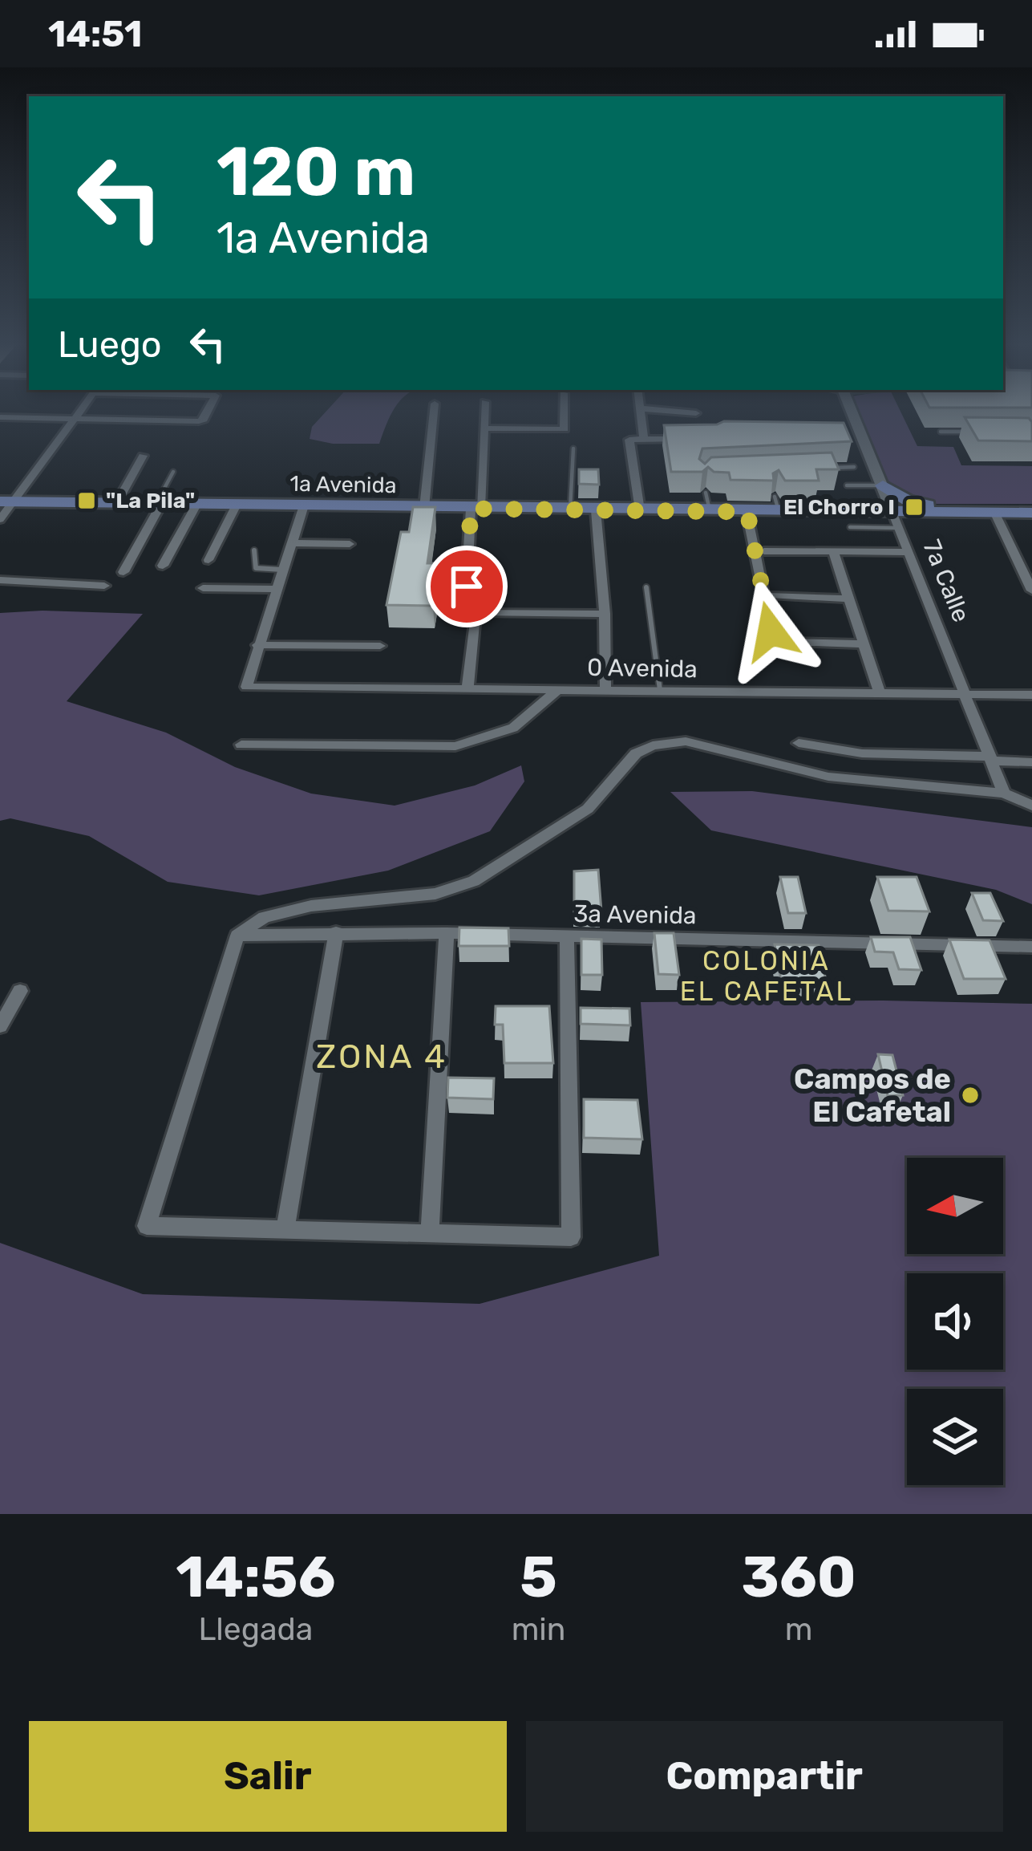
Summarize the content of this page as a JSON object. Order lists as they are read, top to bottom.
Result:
{
  "streets": {
    "main road": ["1a Avenida"],
    "street": ["7a Calle", "0 Avenida", "3a Avenida"]
  },
  "crossings": [
    ["1a Avenida", "7a Calle"],
    ["7a Calle", "0 Avenida"]
  ],
  "districts": ["COLONIA EL CAFETAL", "ZONA 4"],
  "places": {
    "transit": ["\"La Pila\"", "El Chorro I"],
    "other": ["Campos de El Cafetal"]
  },
  "north": "left",
  "page": {
    "status": "14:51",
    "turn": ["120 m", "1a Avenida"],
    "then": "Luego",
    "eta": [
      "14:56",
      "Llegada",
      "5",
      "min",
      "360",
      "m"
    ],
    "buttons": ["Salir", "Compartir"]
  }
}
